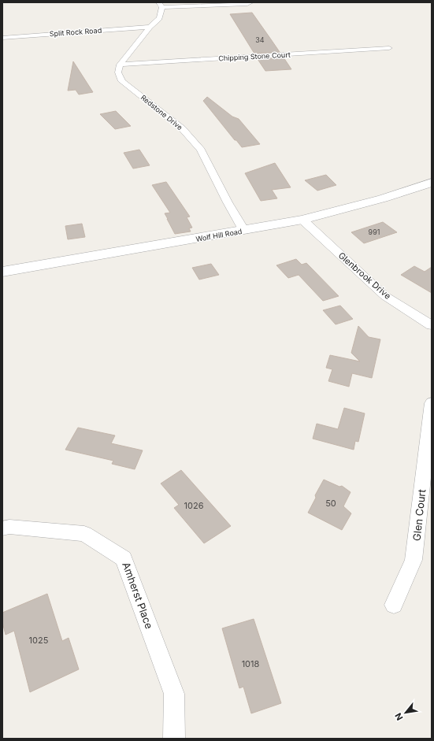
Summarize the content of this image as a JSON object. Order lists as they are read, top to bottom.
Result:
{
  "streets": {
    "street": [
      "Split Rock Road",
      "Chipping Stone Court",
      "Redstone Drive",
      "Wolf Hill Road",
      "Glenbrook Drive",
      "Glen Court",
      "Amherst Place"
    ]
  },
  "crossings": [
    ["Chipping Stone Court", "Redstone Drive"],
    ["Redstone Drive", "Wolf Hill Road"],
    ["Wolf Hill Road", "Glenbrook Drive"]
  ],
  "house_numbers": [
    "34",
    "991",
    "50",
    "1026",
    "1025",
    "1018"
  ],
  "north": "bottom left"
}
